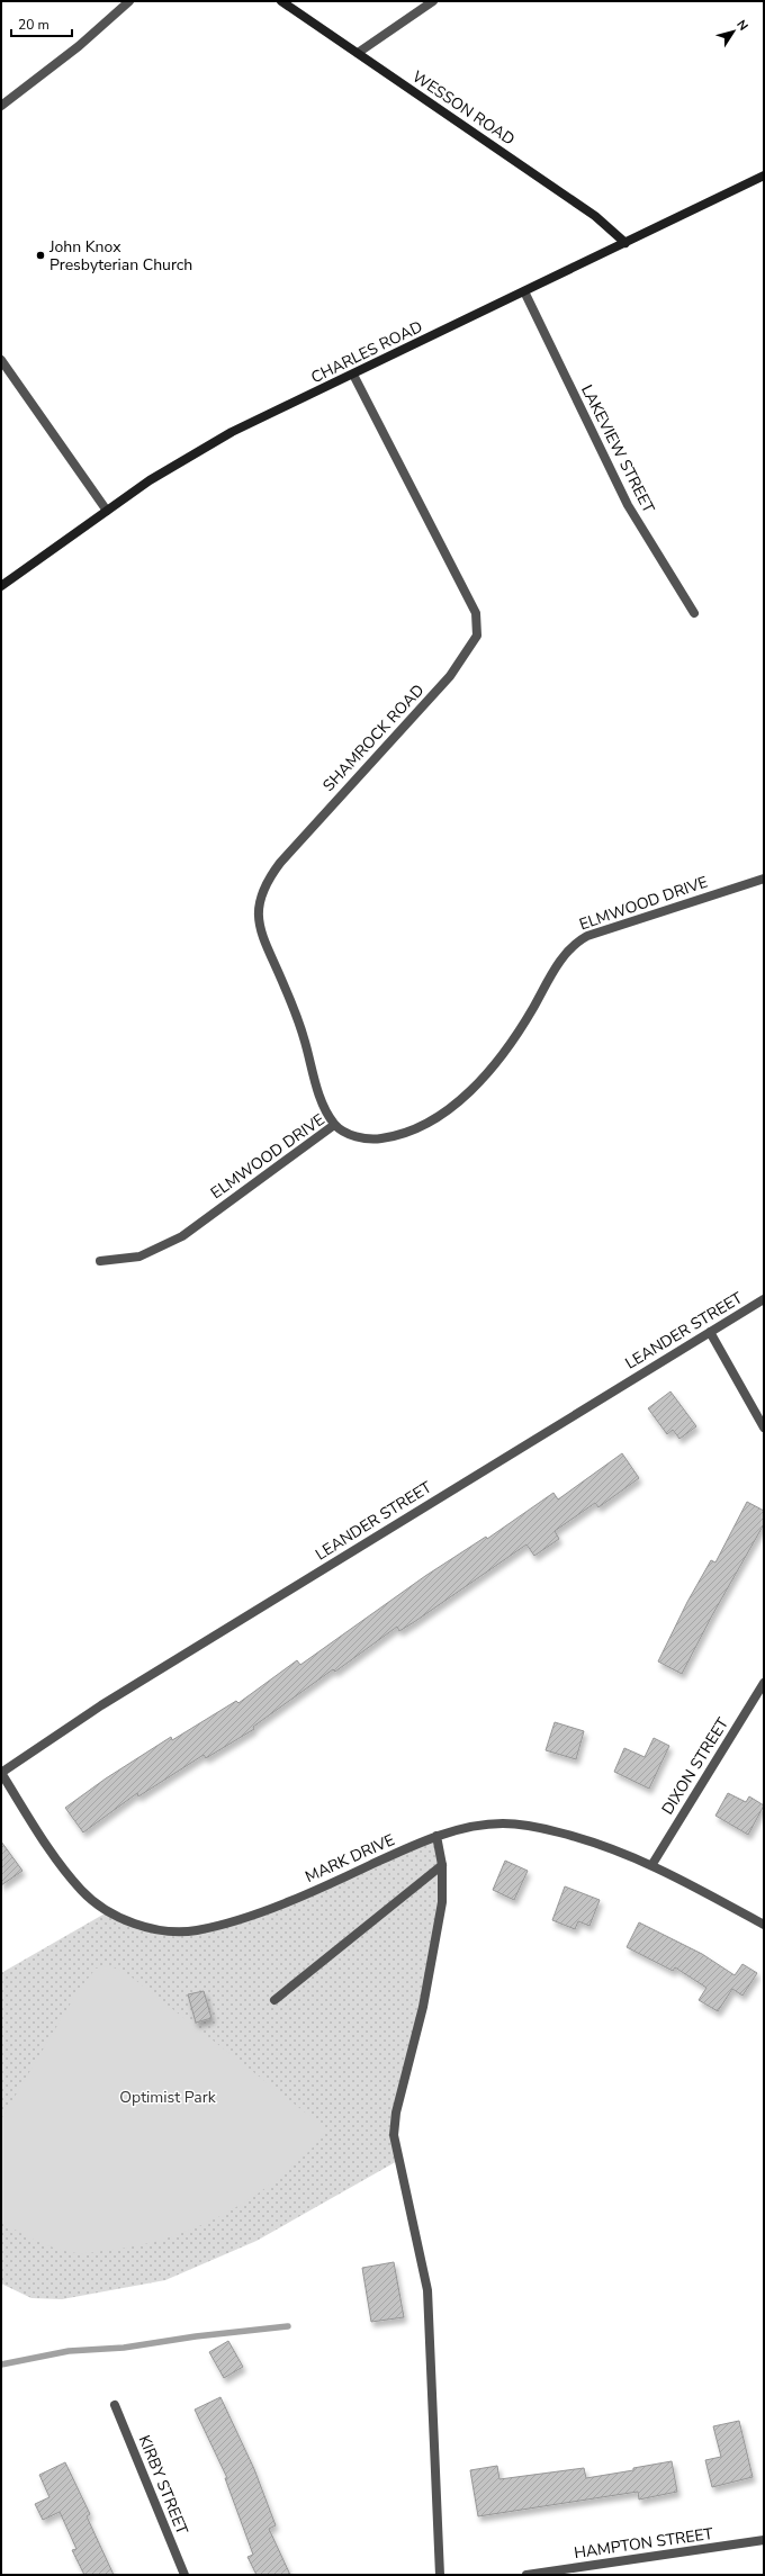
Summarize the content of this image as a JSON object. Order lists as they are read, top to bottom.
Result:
{
  "streets": {
    "street": [
      "WESSON ROAD",
      "CHARLES ROAD",
      "LAKEVIEW STREET",
      "SHAMROCK ROAD",
      "ELMWOOD DRIVE",
      "LEANDER STREET",
      "DIXON STREET",
      "MARK DRIVE",
      "KIRBY STREET",
      "HAMPTON STREET"
    ]
  },
  "crossings": [
    ["WESSON ROAD", "CHARLES ROAD"],
    ["CHARLES ROAD", "LAKEVIEW STREET"],
    ["CHARLES ROAD", "SHAMROCK ROAD"],
    ["SHAMROCK ROAD", "ELMWOOD DRIVE"],
    ["LEANDER STREET", "MARK DRIVE"],
    ["DIXON STREET", "MARK DRIVE"]
  ],
  "parks": ["Optimist Park"],
  "places": ["John Knox Presbyterian Church"],
  "scale_bar": "20 m",
  "north": "top right"
}
